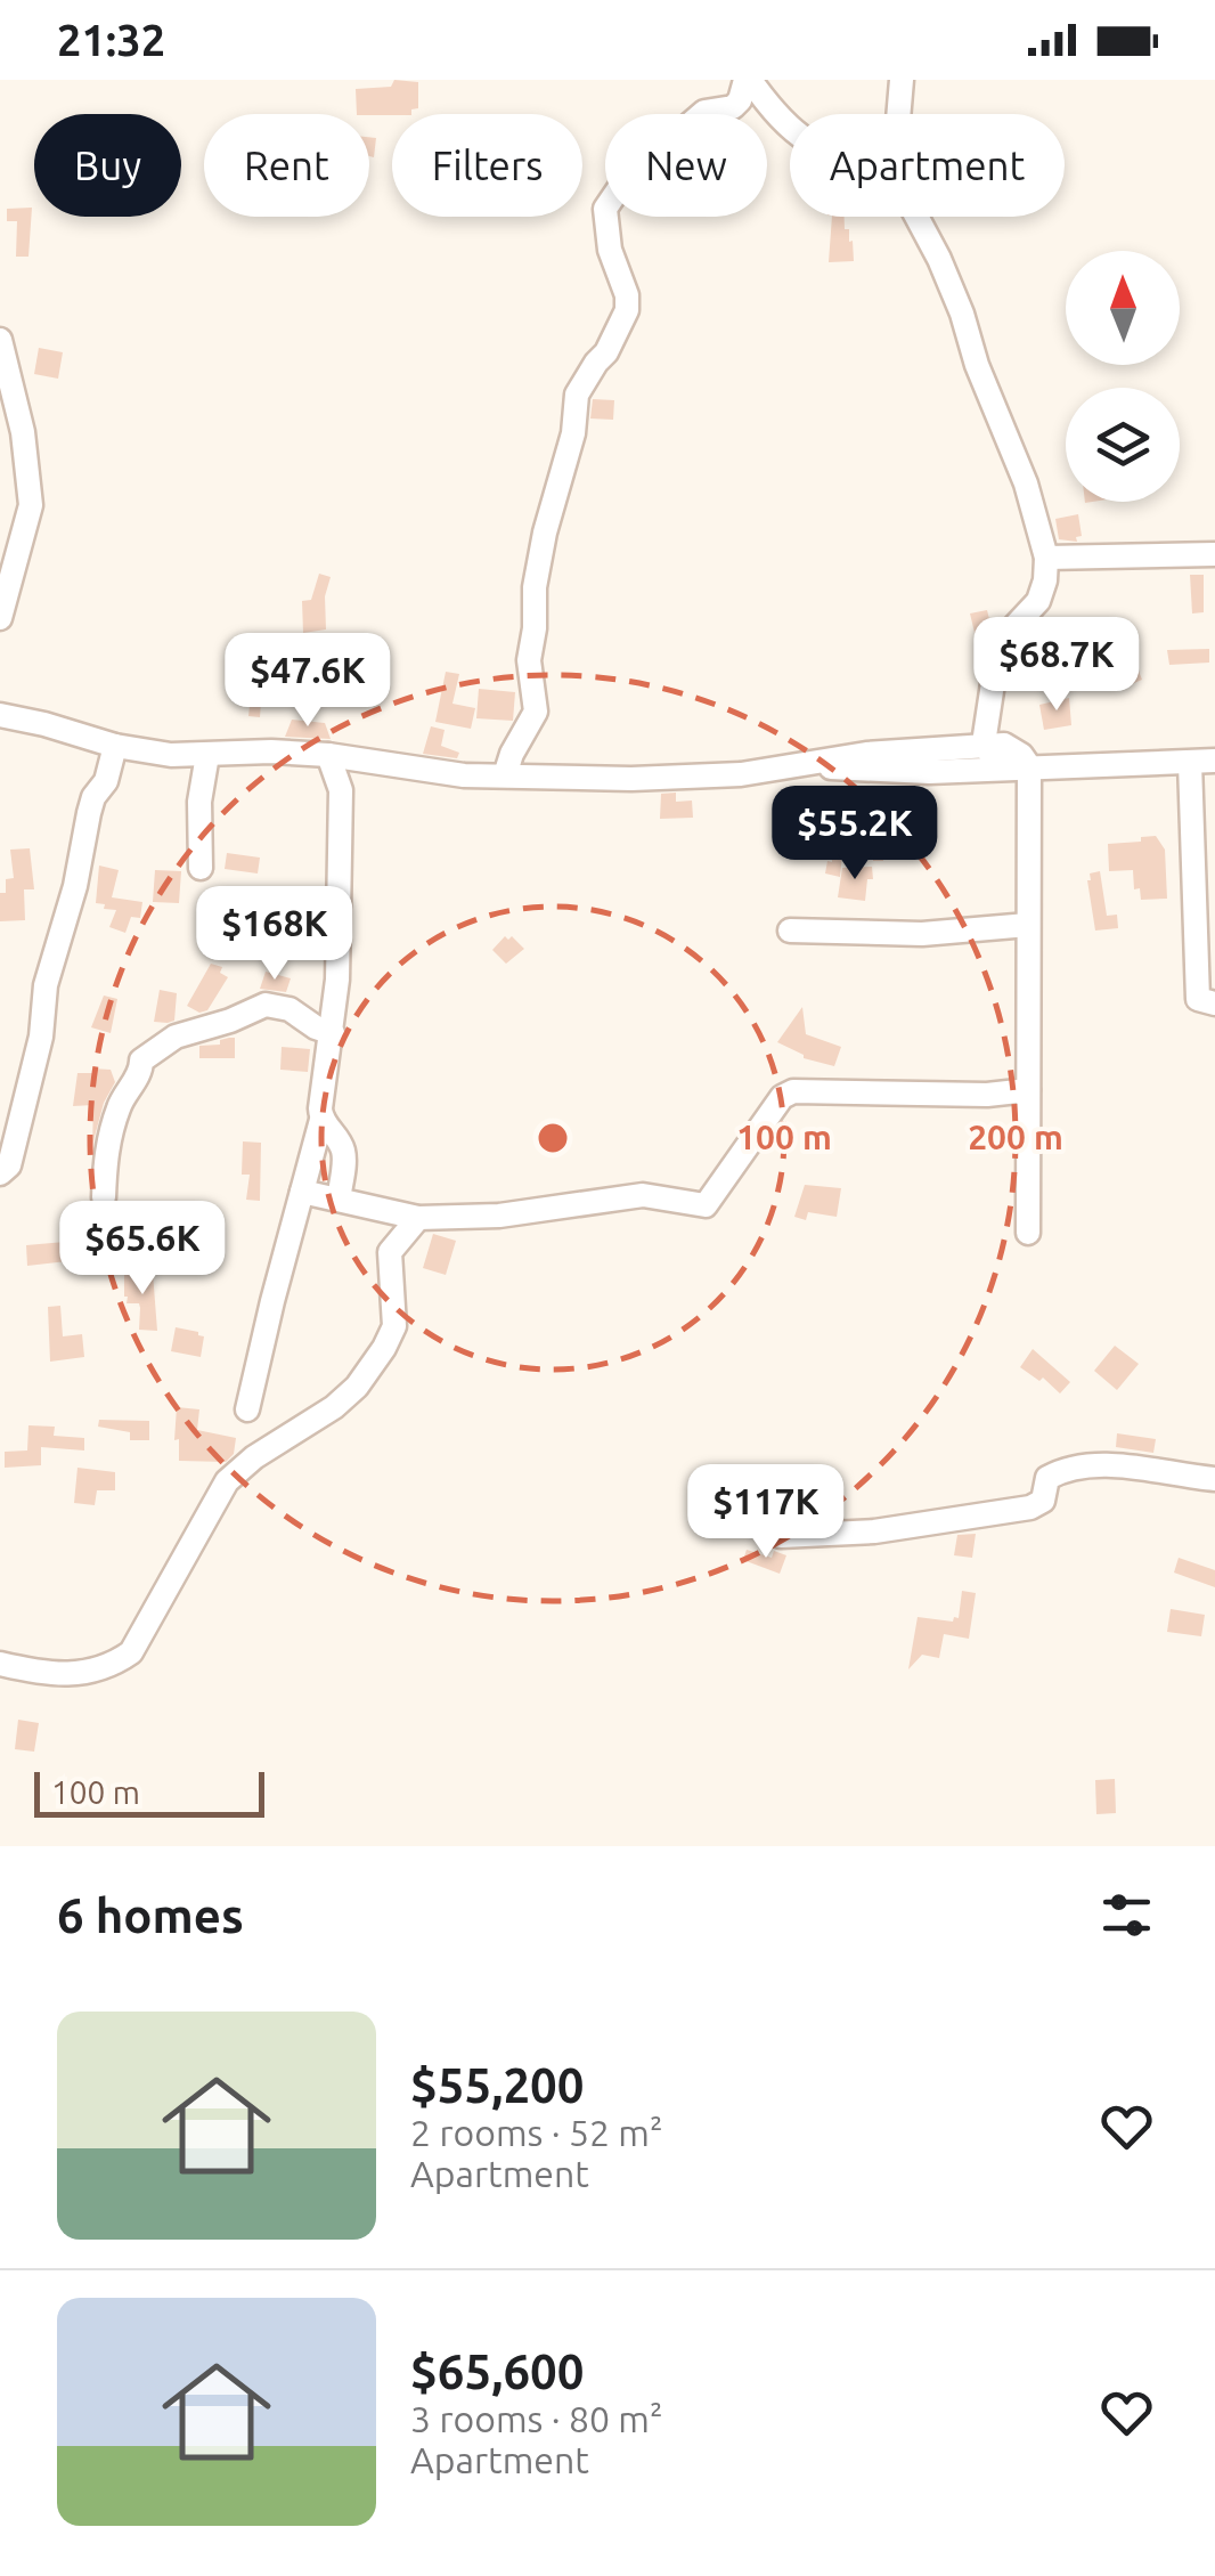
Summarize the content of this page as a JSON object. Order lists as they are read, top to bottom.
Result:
{
  "scale_bar": "100 m",
  "north": "top",
  "page": {
    "status": "21:32",
    "chip": [
      "Buy",
      "Rent",
      "Filters",
      "New",
      "Apartment"
    ],
    "price": [
      "$68.7K",
      "$47.6K",
      "$55.2K",
      "$168K",
      "$65.6K",
      "$117K"
    ],
    "scale": "100 m",
    "heading": "6 homes",
    "list": [
      {
        "name": "$55,200",
        "note": "2 rooms · 52 m² · Apartment"
      },
      {
        "name": "$65,600",
        "note": "3 rooms · 80 m² · Apartment"
      }
    ]
  },
  "rings": ["100 m", "200 m"]
}
